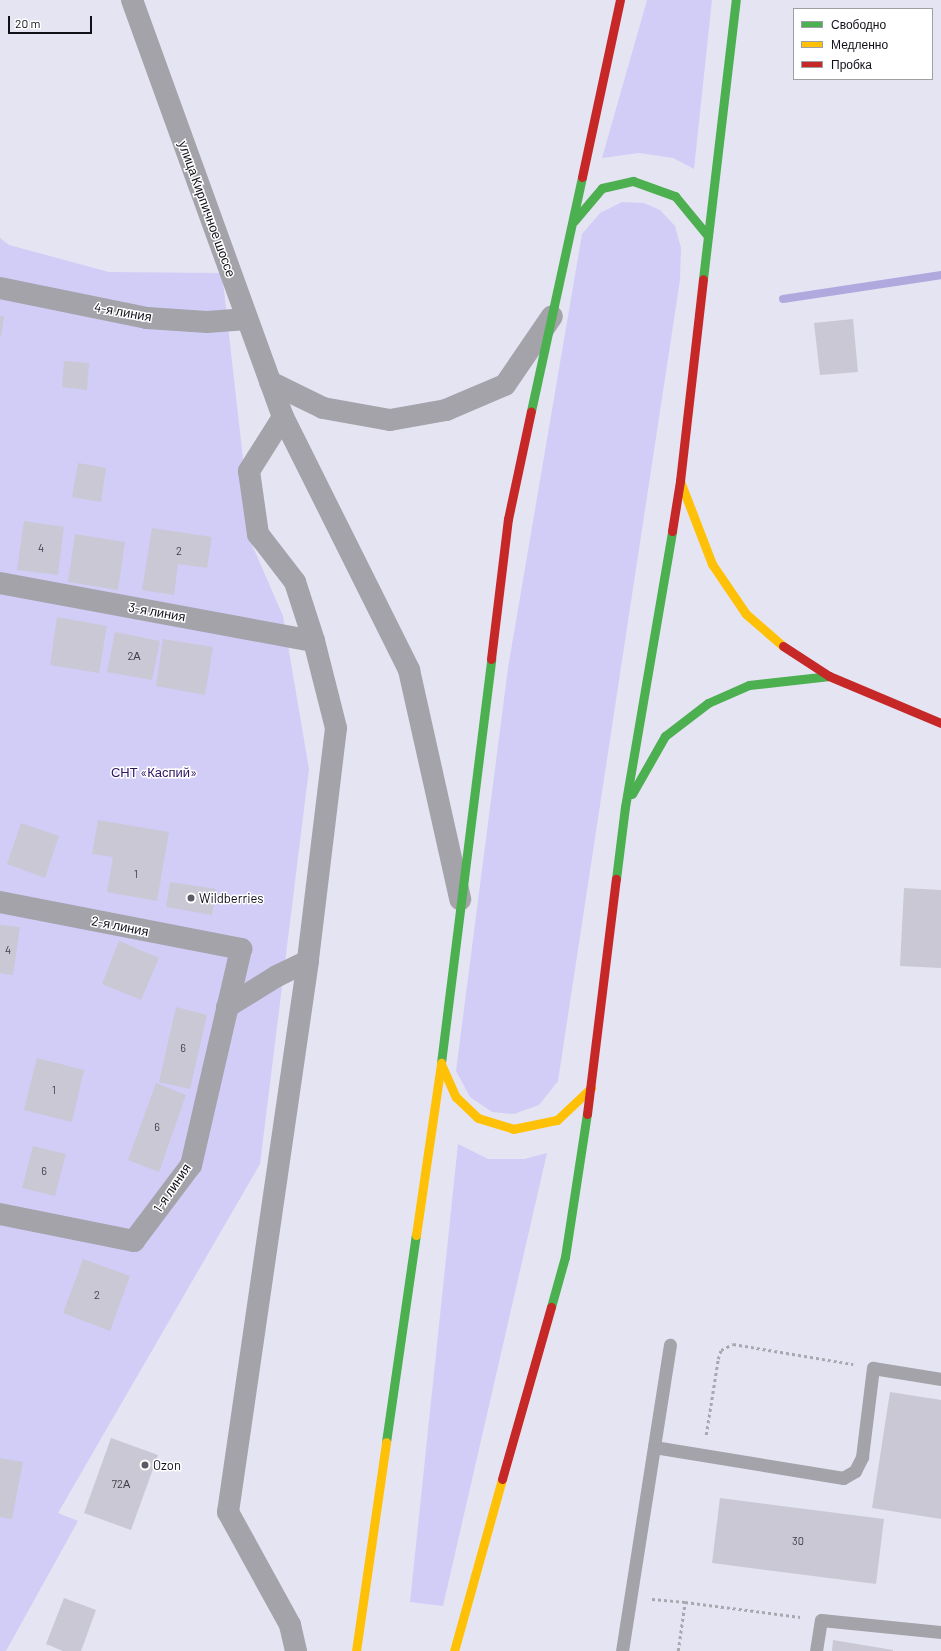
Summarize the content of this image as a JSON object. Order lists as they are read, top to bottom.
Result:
{
  "streets": {
    "street": [
      "улица Кирпичное шоссе",
      "4-я линия",
      "3-я линия",
      "2-я линия",
      "1-я линия"
    ]
  },
  "crossings": [
    ["улица Кирпичное шоссе", "4-я линия"],
    ["2-я линия", "1-я линия"]
  ],
  "parks": ["СНТ «Каспий»"],
  "places": ["Wildberries", "Ozon"],
  "house_numbers": [
    "4",
    "2",
    "2А",
    "1",
    "4",
    "6",
    "1",
    "6",
    "6",
    "2",
    "72А",
    "30"
  ],
  "legend": ["Свободно", "Медленно", "Пробка"],
  "scale_bar": "20 m"
}
